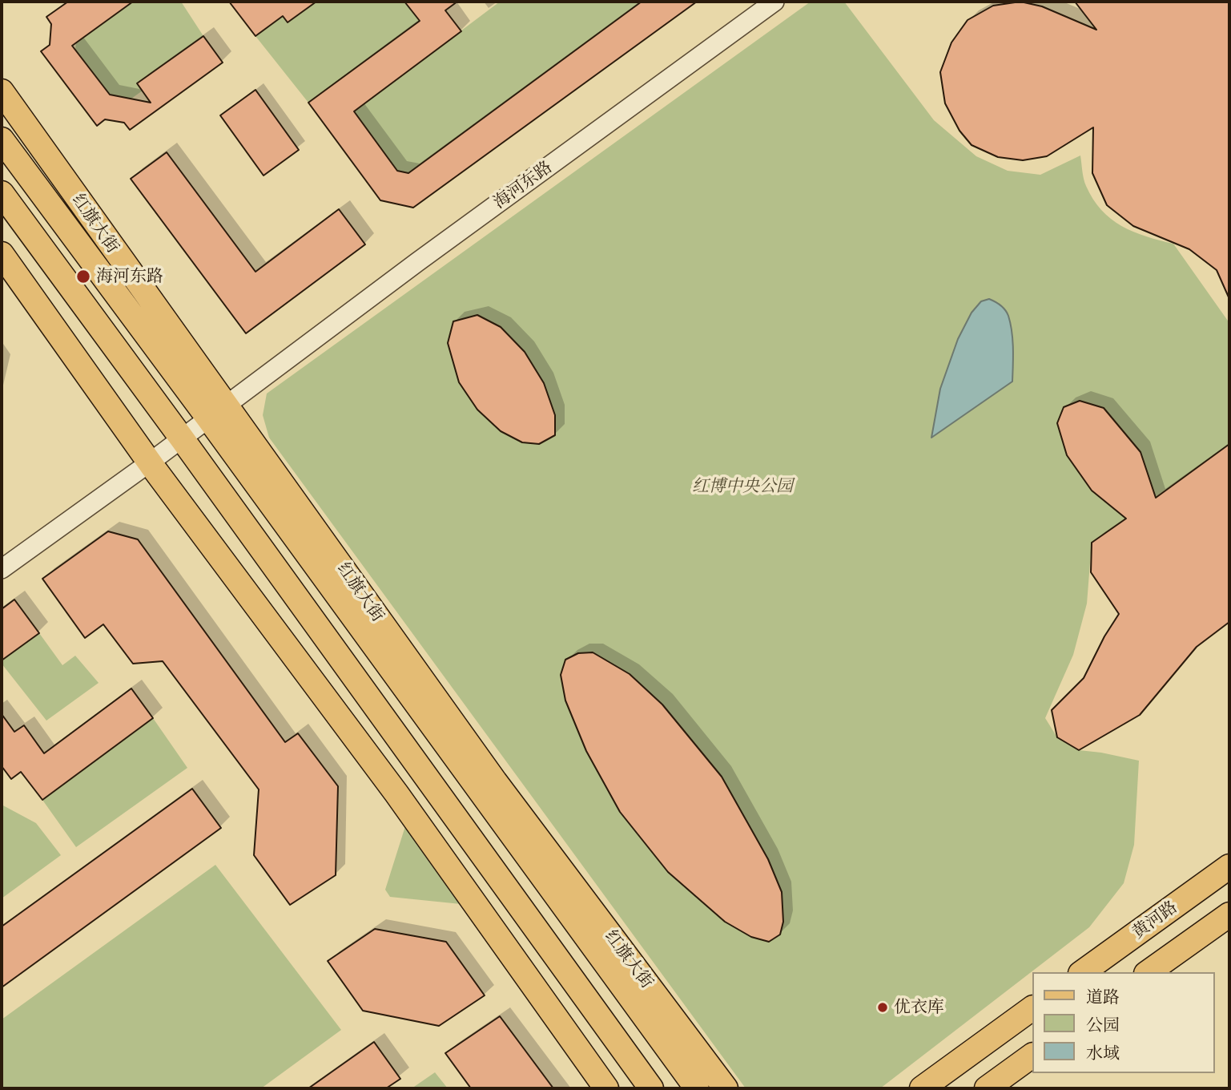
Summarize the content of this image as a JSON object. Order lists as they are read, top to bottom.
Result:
{
  "streets": {
    "main road": ["红旗大街", "黄河路"],
    "street": ["海河东路"]
  },
  "crossings": [
    ["海河东路", "红旗大街"]
  ],
  "parks": ["红博中央公园"],
  "places": ["海河东路", "优衣库"],
  "legend": ["道路", "公园", "水域"]
}
